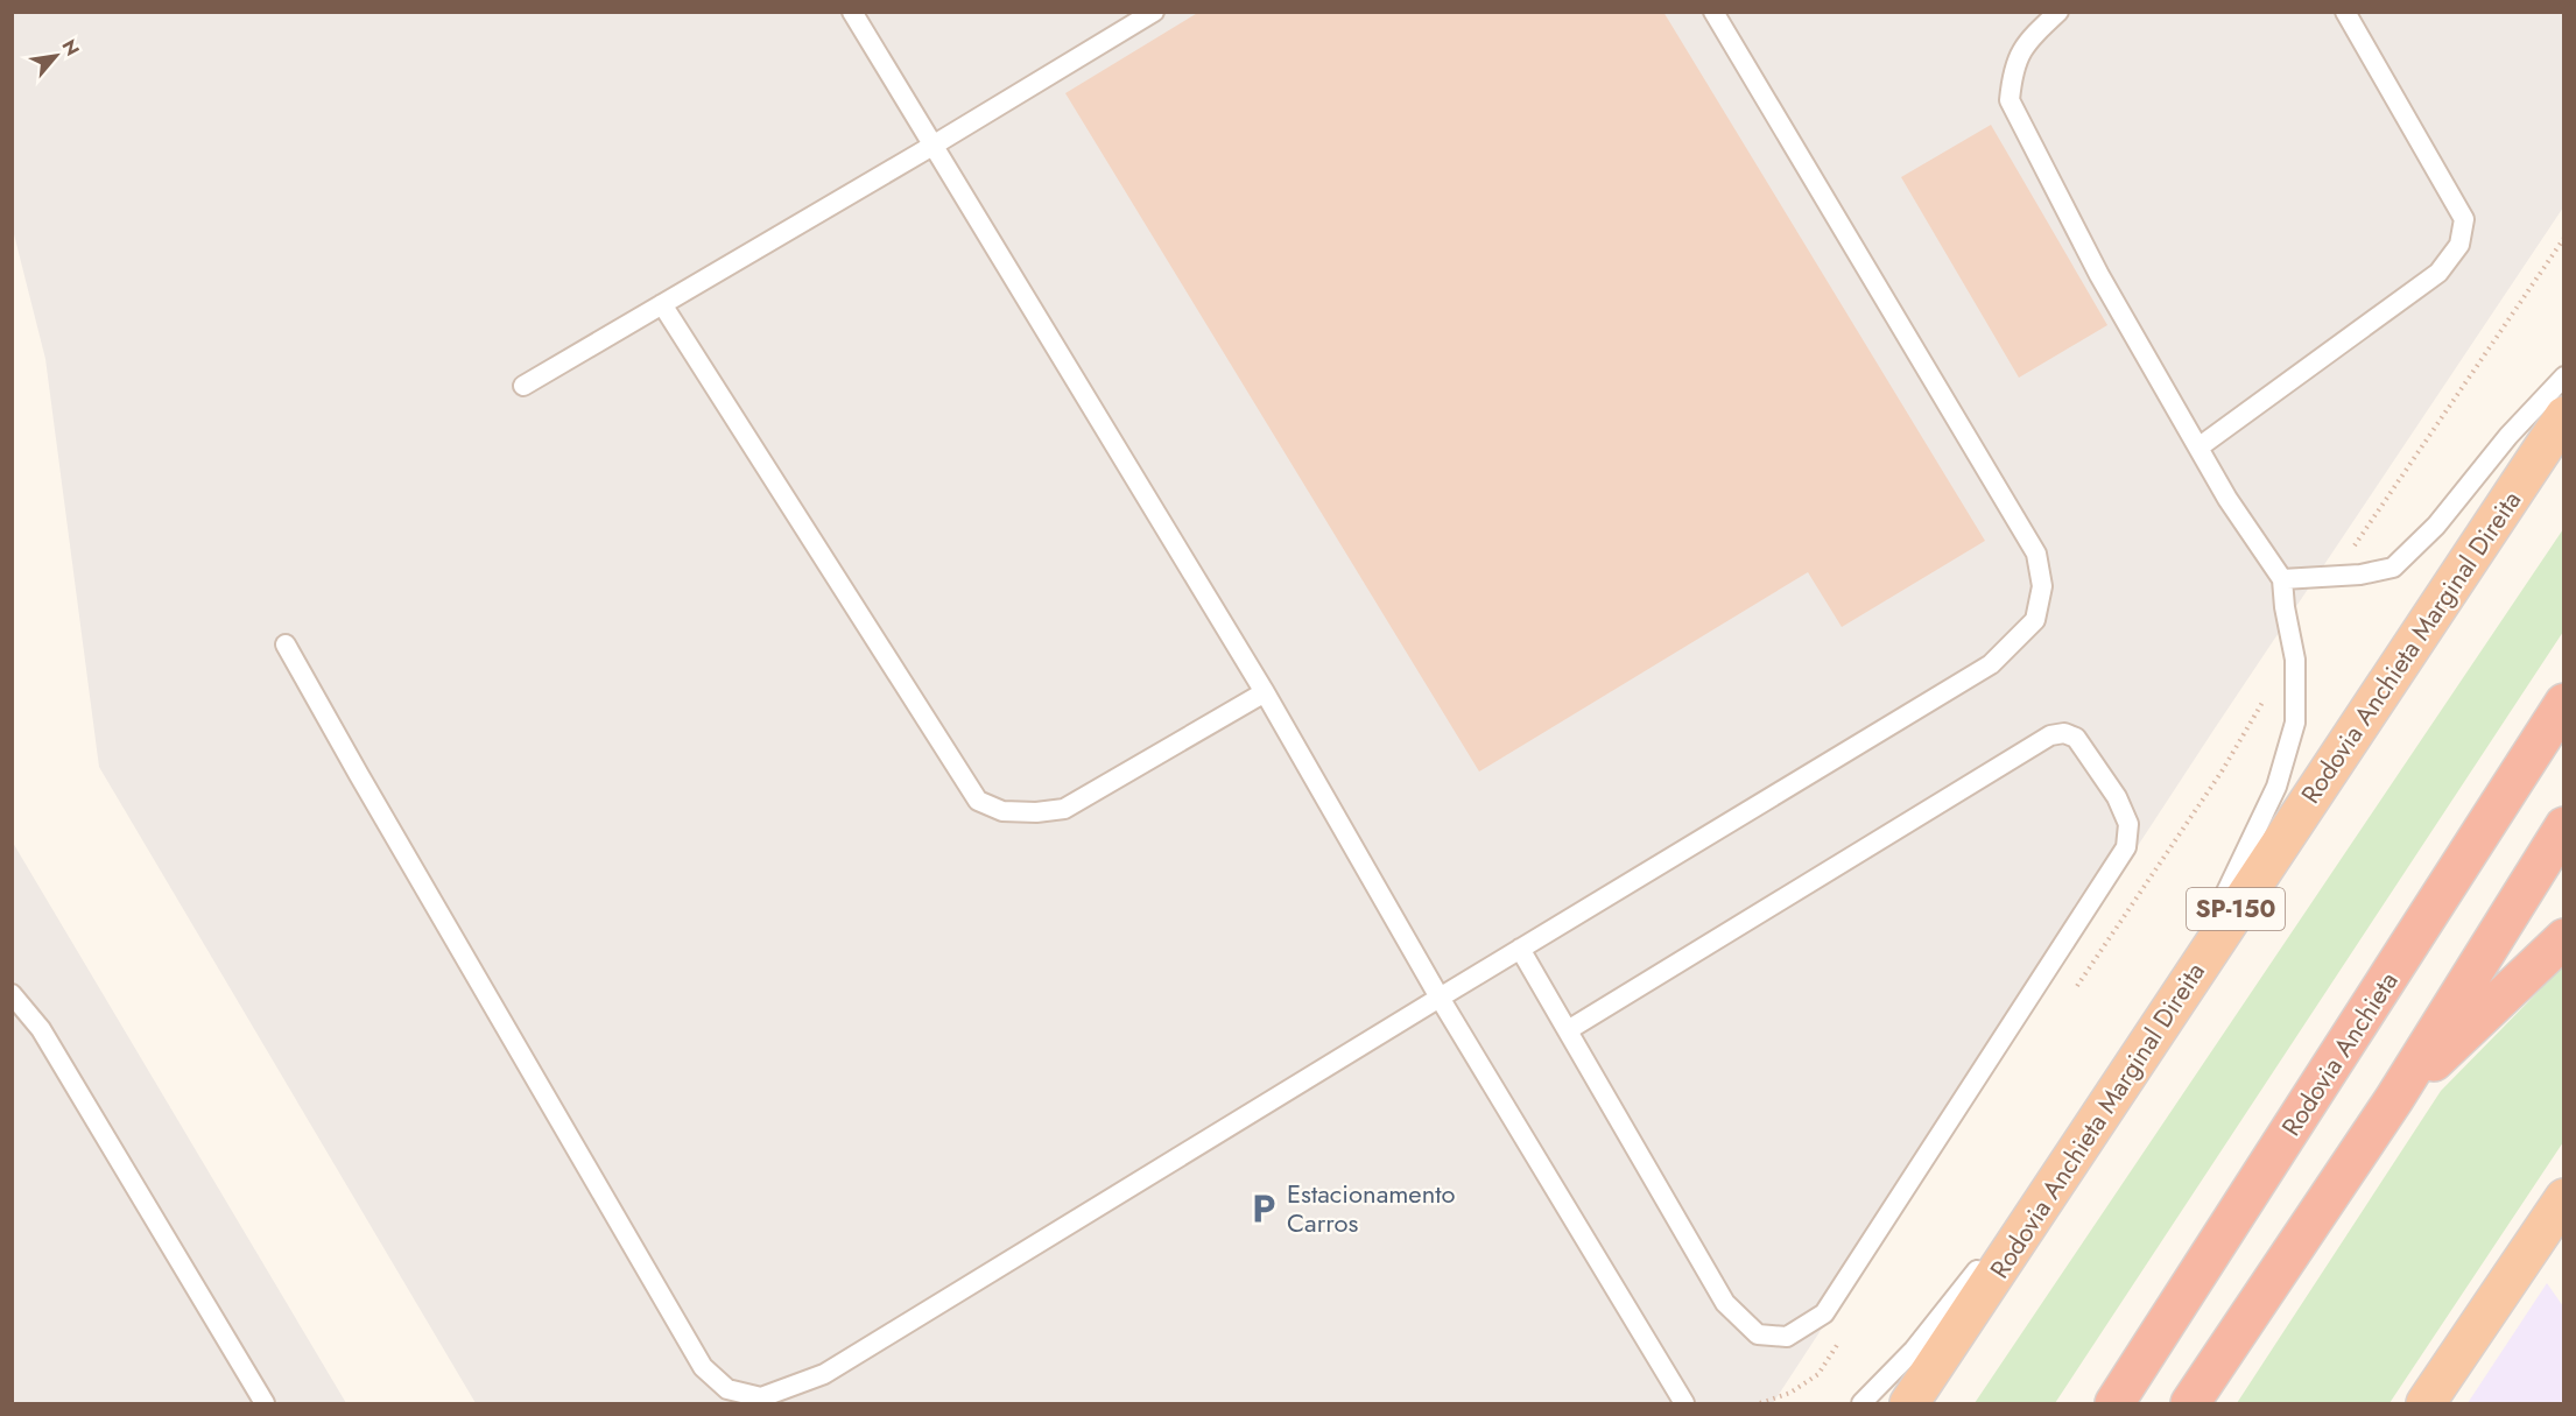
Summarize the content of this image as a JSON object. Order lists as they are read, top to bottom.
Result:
{
  "streets": {
    "highway": ["Rodovia Anchieta Marginal Direita", "SP-150", "Rodovia Anchieta"]
  },
  "places": {
    "parking": ["Estacionamento Carros"]
  },
  "north": "top right"
}
